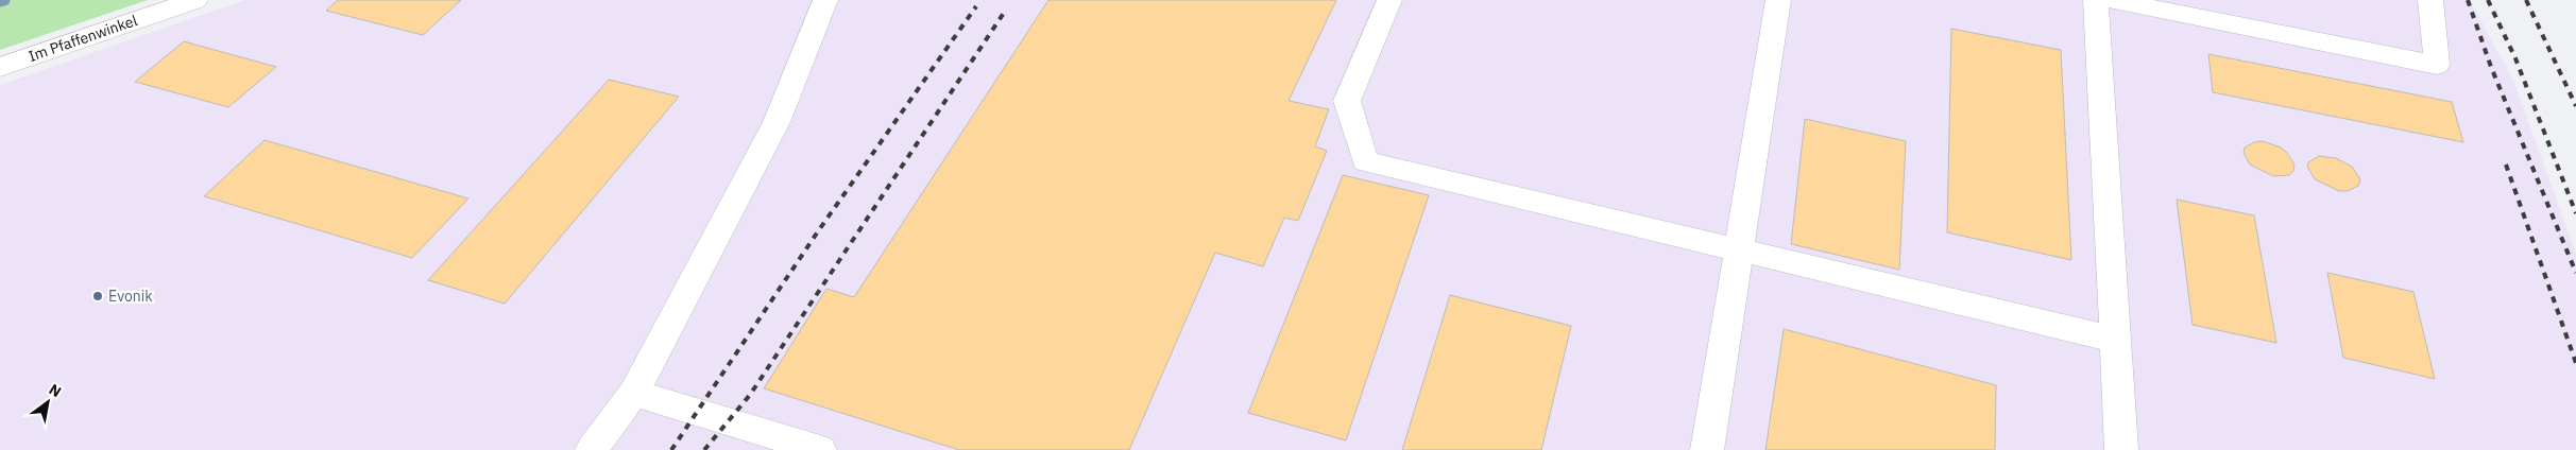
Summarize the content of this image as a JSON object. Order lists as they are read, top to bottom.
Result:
{
  "streets": {
    "street": ["Im Pfaffenwinkel"]
  },
  "places": ["Evonik"],
  "north": "top right"
}
